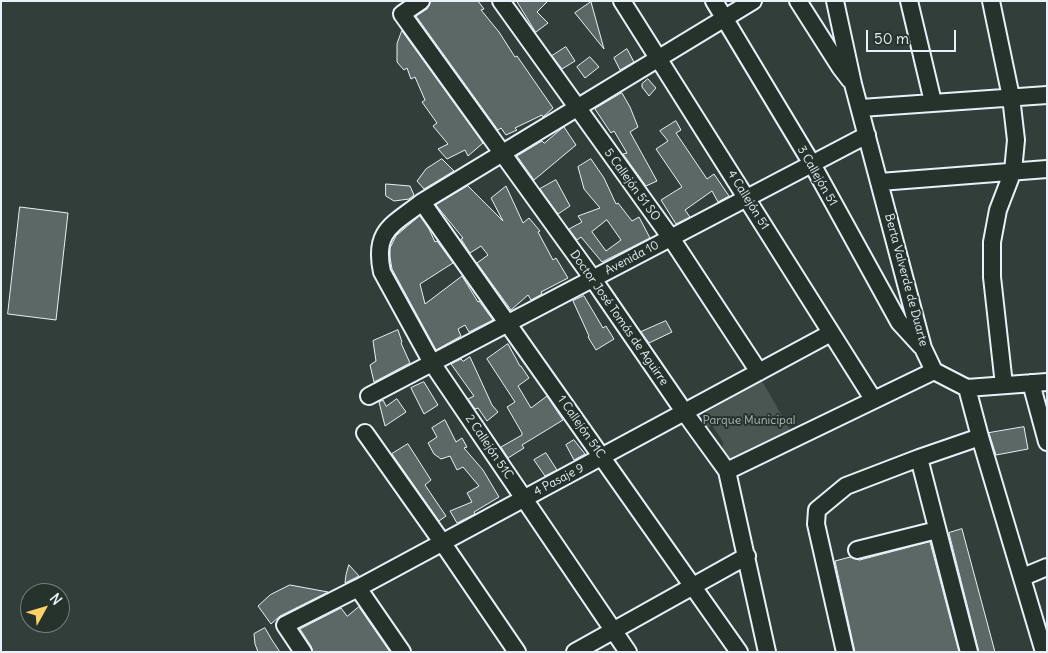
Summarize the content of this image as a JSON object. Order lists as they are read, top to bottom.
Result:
{
  "streets": {
    "street": [
      "3 Callejón 51",
      "5 Callejón 51 SO",
      "4 Callejón 51",
      "Avenida 10",
      "Berta Valverde de Duarte",
      "Doctor José Tomás de Aguirre",
      "1 Callejón 51C",
      "2 Callejón 51C",
      "4 Pasaje 9"
    ]
  },
  "crossings": [
    ["3 Callejón 51", "Avenida 10"],
    ["3 Callejón 51", "Berta Valverde de Duarte"],
    ["5 Callejón 51 SO", "Avenida 10"],
    ["5 Callejón 51 SO", "4 Pasaje 9"],
    ["4 Callejón 51", "Avenida 10"],
    ["4 Callejón 51", "4 Pasaje 9"],
    ["Avenida 10", "Berta Valverde de Duarte"],
    ["Avenida 10", "Doctor José Tomás de Aguirre"],
    ["Avenida 10", "1 Callejón 51C"],
    ["Avenida 10", "2 Callejón 51C"],
    ["Doctor José Tomás de Aguirre", "4 Pasaje 9"],
    ["1 Callejón 51C", "2 Callejón 51C"],
    ["1 Callejón 51C", "4 Pasaje 9"],
    ["2 Callejón 51C", "4 Pasaje 9"]
  ],
  "parks": ["Parque Municipal"],
  "scale_bar": "50 m",
  "north": "top right"
}
